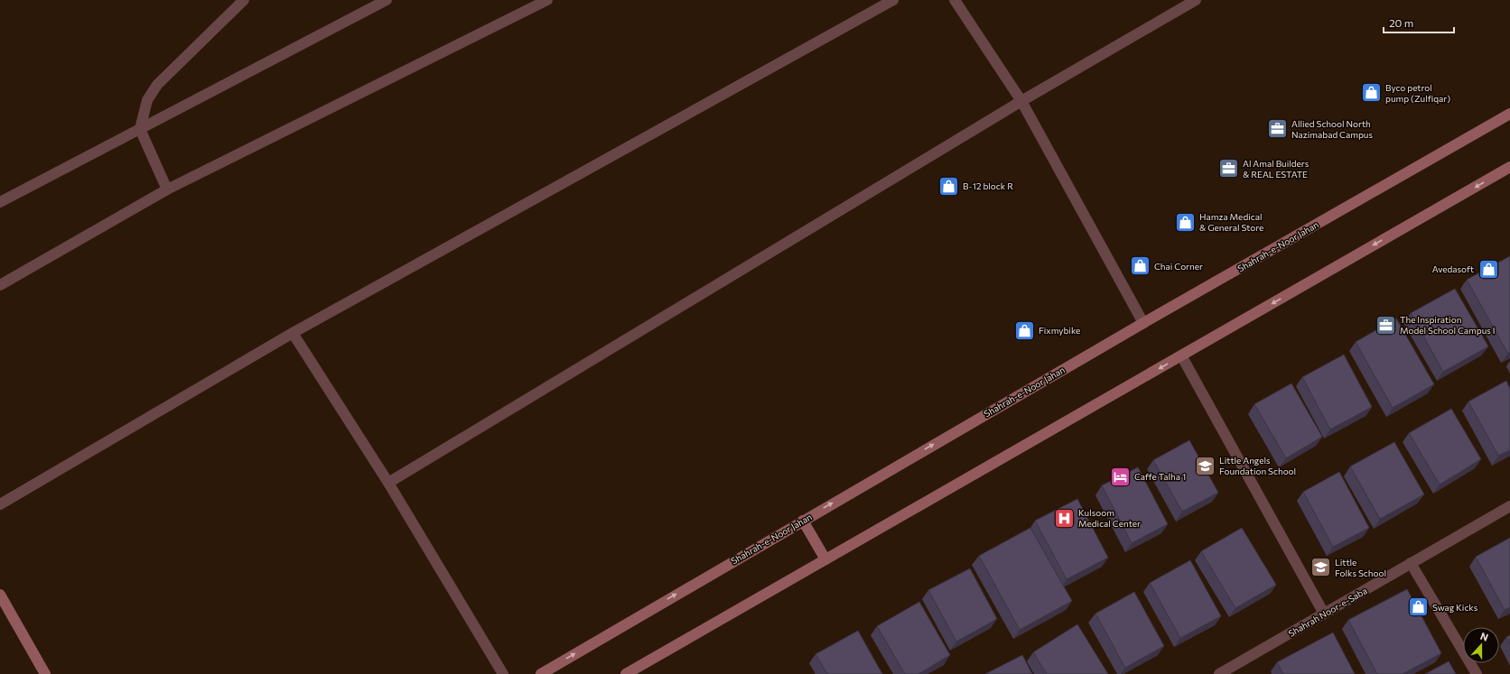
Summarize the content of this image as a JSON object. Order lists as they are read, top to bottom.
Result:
{
  "streets": {
    "main road": ["Shahrah-e-Noor Jahan"],
    "street": ["Shahrah Noor-e-Saba"]
  },
  "places": {
    "shop": [
      "Byco petrol pump (Zulfiqar)",
      "B-12 block R",
      "Hamza Medical & General Store",
      "Chai Corner",
      "Avedasoft",
      "Fixmybike",
      "Swag Kicks"
    ],
    "office": ["Allied School North Nazimabad Campus", "Al Amal Builders & REAL ESTATE", "The Inspiration Model School Campus I"],
    "school or university": ["Little Angels Foundation School", "Little Folks School"],
    "hotel": ["Caffe Talha 1"],
    "hospital": ["Kulsoom Medical Center"]
  },
  "scale_bar": "20 m",
  "north": "top"
}
